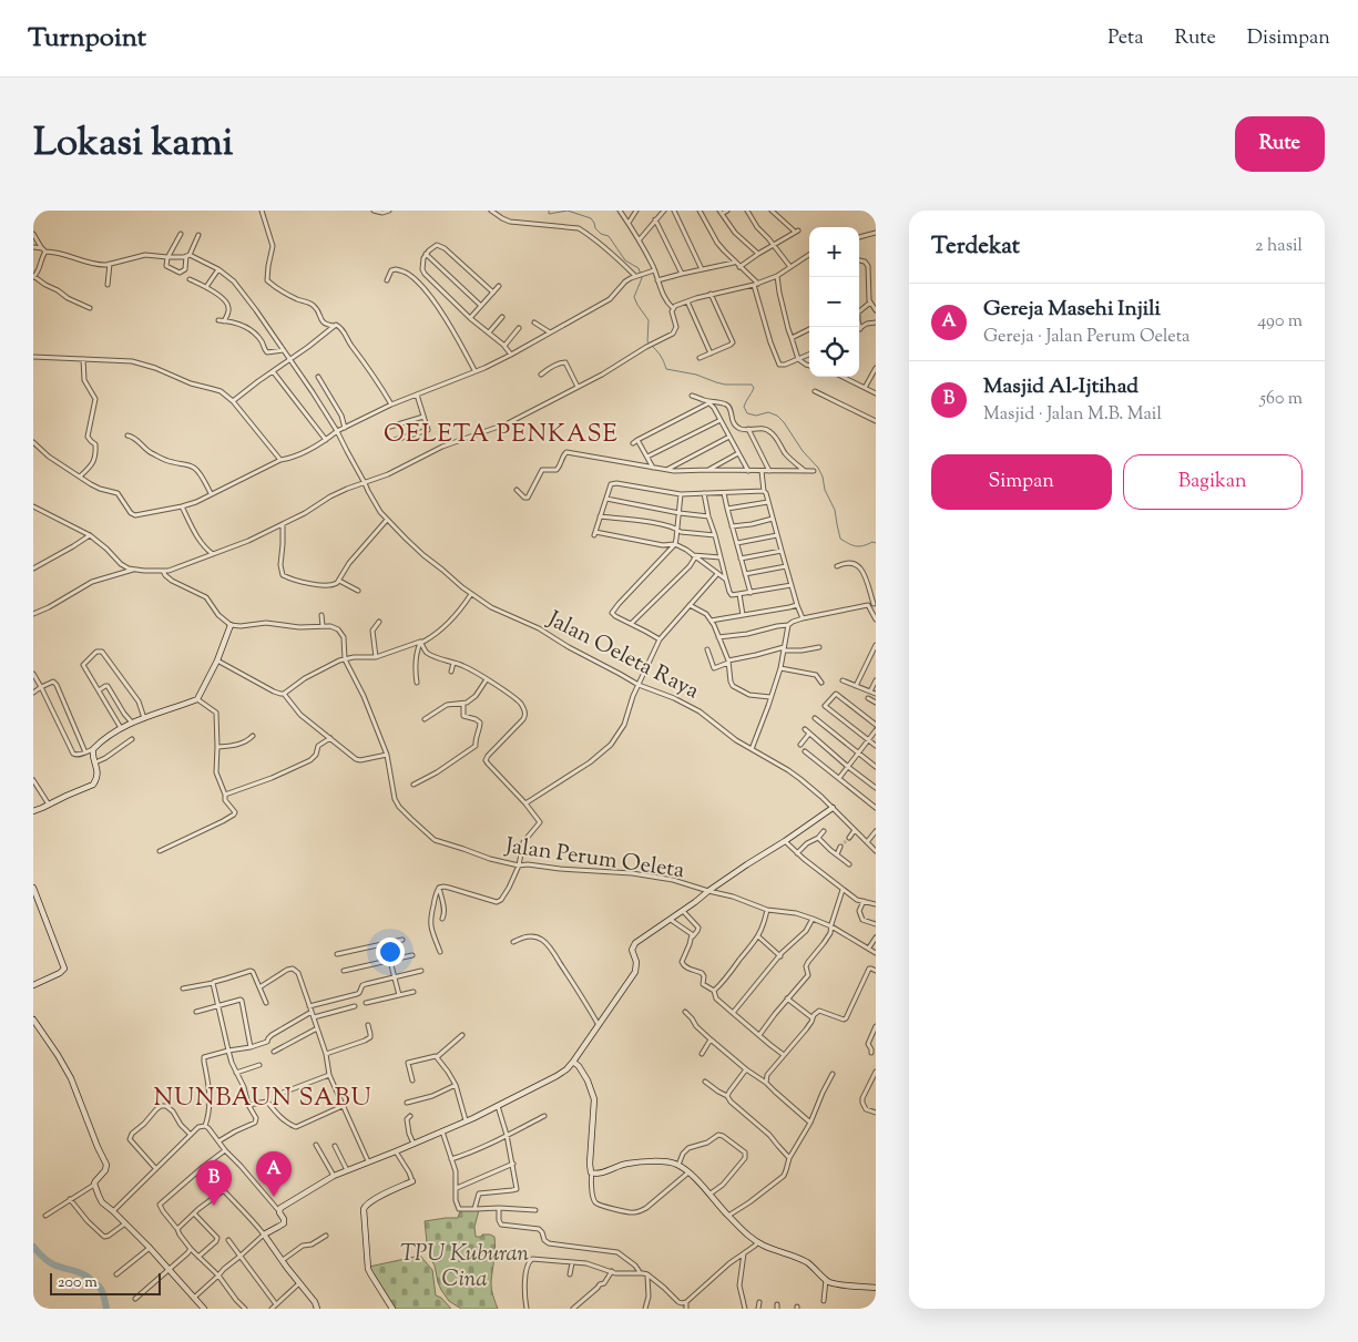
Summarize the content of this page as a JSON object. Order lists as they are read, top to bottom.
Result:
{
  "streets": {
    "street": ["Jalan Oeleta Raya", "Jalan Perum Oeleta"]
  },
  "districts": ["OELETA PENKASE", "NUNBAUN SABU"],
  "parks": ["TPU Kuburan Cina"],
  "scale_bar": "200 m",
  "page": {
    "header": "Turnpoint",
    "nav": ["Peta", "Rute", "Disimpan"],
    "title": "Lokasi kami",
    "buttons": [
      "Rute",
      ["Simpan", "Bagikan"]
    ],
    "heading": ["Terdekat", "2 hasil"],
    "map_buttons": ["+", "−"],
    "list": [
      {
        "mark": "A",
        "name": "Gereja Masehi Injili",
        "note": "Gereja · Jalan Perum Oeleta",
        "value": "490 m"
      },
      {
        "mark": "B",
        "name": "Masjid Al-Ijtihad",
        "note": "Masjid · Jalan M.B. Mail",
        "value": "560 m"
      }
    ],
    "pins": ["A", "B"],
    "scale": "200 m"
  }
}
